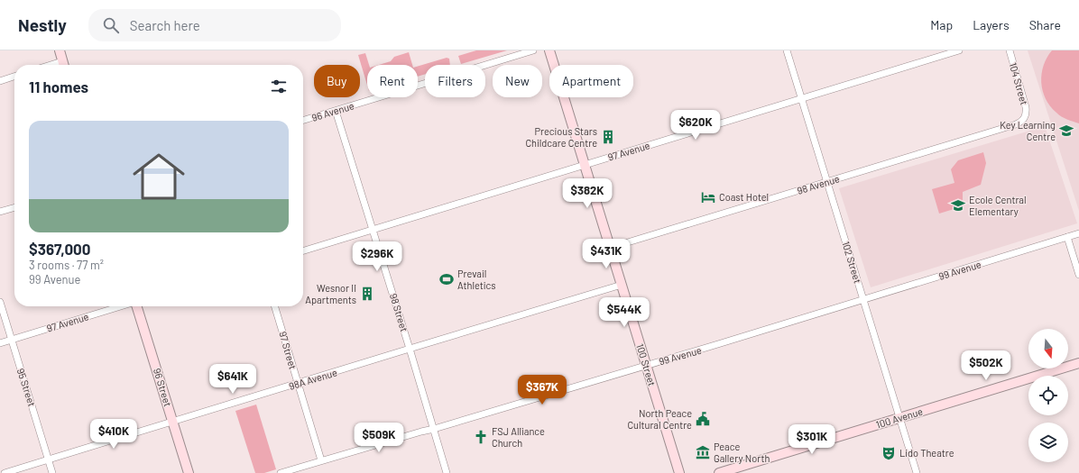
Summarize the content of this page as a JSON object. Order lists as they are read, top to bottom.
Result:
{
  "streets": {
    "main road": ["100 Street", "96 Street", "100 Avenue"],
    "street": [
      "104 Street",
      "96 Avenue",
      "97 Avenue",
      "98 Avenue",
      "102 Street",
      "99 Avenue",
      "98 Street",
      "97 Street",
      "98A Avenue",
      "95 Street"
    ]
  },
  "crossings": [
    ["104 Street", "98 Avenue"],
    ["96 Avenue", "98 Street"],
    ["97 Avenue", "102 Street"],
    ["97 Avenue", "98 Street"],
    ["97 Avenue", "100 Street"],
    ["97 Avenue", "95 Street"],
    ["98 Avenue", "102 Street"],
    ["98 Avenue", "100 Street"],
    ["102 Street", "99 Avenue"],
    ["102 Street", "100 Avenue"],
    ["99 Avenue", "98 Street"],
    ["99 Avenue", "97 Street"],
    ["99 Avenue", "100 Street"],
    ["98 Street", "98A Avenue"],
    ["97 Street", "98A Avenue"],
    ["100 Street", "98A Avenue"],
    ["98A Avenue", "95 Street"],
    ["98A Avenue", "96 Street"]
  ],
  "places": {
    "school or university": ["Key Learning Centre", "Ecole Central Elementary"],
    "building": ["Precious Stars Childcare Centre", "Wesnor II Apartments"],
    "hotel": ["Coast Hotel"],
    "sports": ["Prevail Athletics"],
    "public building": ["North Peace Cultural Centre"],
    "church": ["FSJ Alliance Church"],
    "museum": ["Peace Gallery North"],
    "theatre": ["Lido Theatre"]
  },
  "north": "bottom",
  "page": {
    "header": "Nestly",
    "search": "Search here",
    "nav": ["Map", "Layers", "Share"],
    "chip": [
      "Buy",
      "Rent",
      "Filters",
      "New",
      "Apartment"
    ],
    "heading": "11 homes",
    "list": [
      {
        "name": "$367,000",
        "note": "3 rooms · 77 m² · 99 Avenue"
      }
    ],
    "price": [
      "$620K",
      "$382K",
      "$431K",
      "$296K",
      "$544K",
      "$502K",
      "$641K",
      "$367K",
      "$410K",
      "$509K",
      "$301K"
    ]
  }
}
